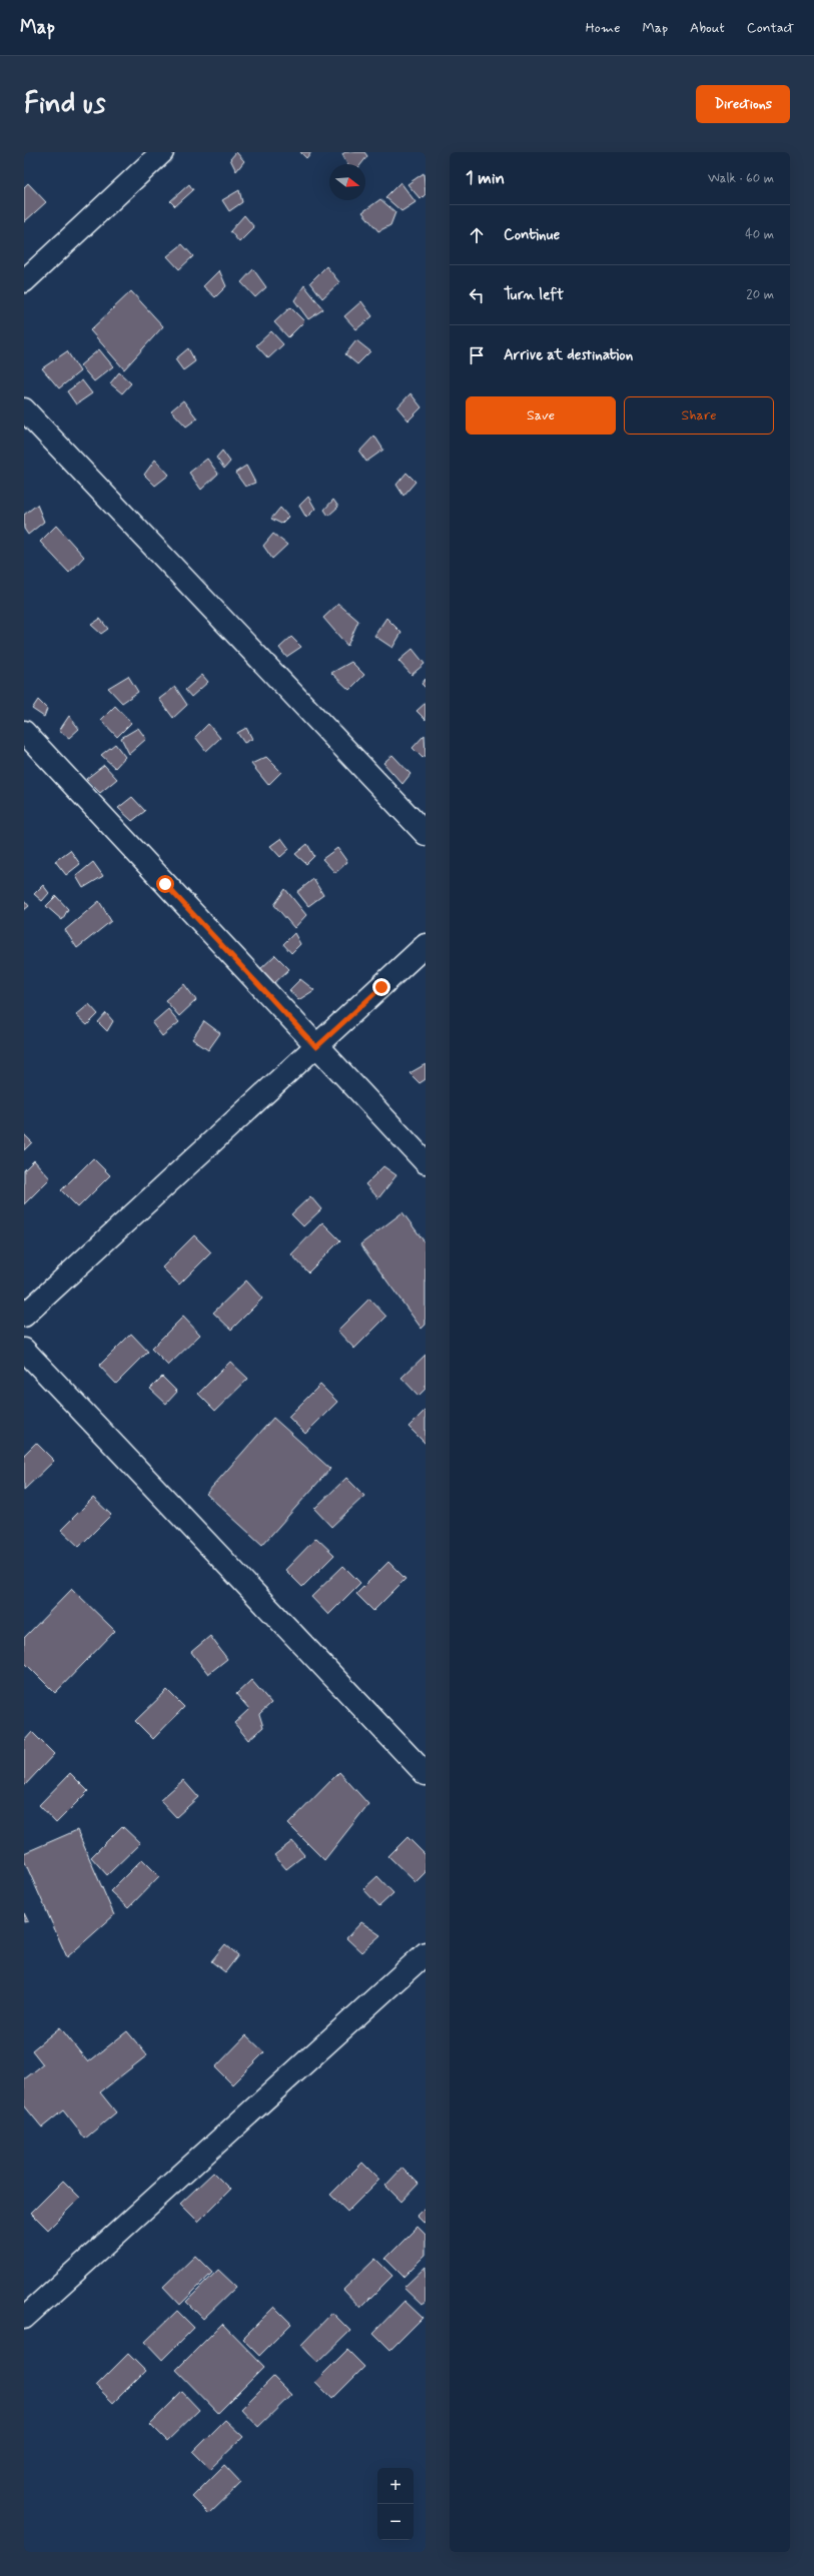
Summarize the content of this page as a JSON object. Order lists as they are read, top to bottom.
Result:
{
  "north": "right",
  "page": {
    "header": "Map",
    "nav": [
      "Home",
      "Map",
      "About",
      "Contact"
    ],
    "buttons": [
      "Directions",
      ["Save", "Share"]
    ],
    "title": "Find us",
    "heading": ["1 min", "Walk · 60 m"],
    "list": [
      ["Continue", "40 m"],
      ["Turn left", "20 m"],
      "Arrive at destination"
    ],
    "map_buttons": ["+", "−"]
  }
}
